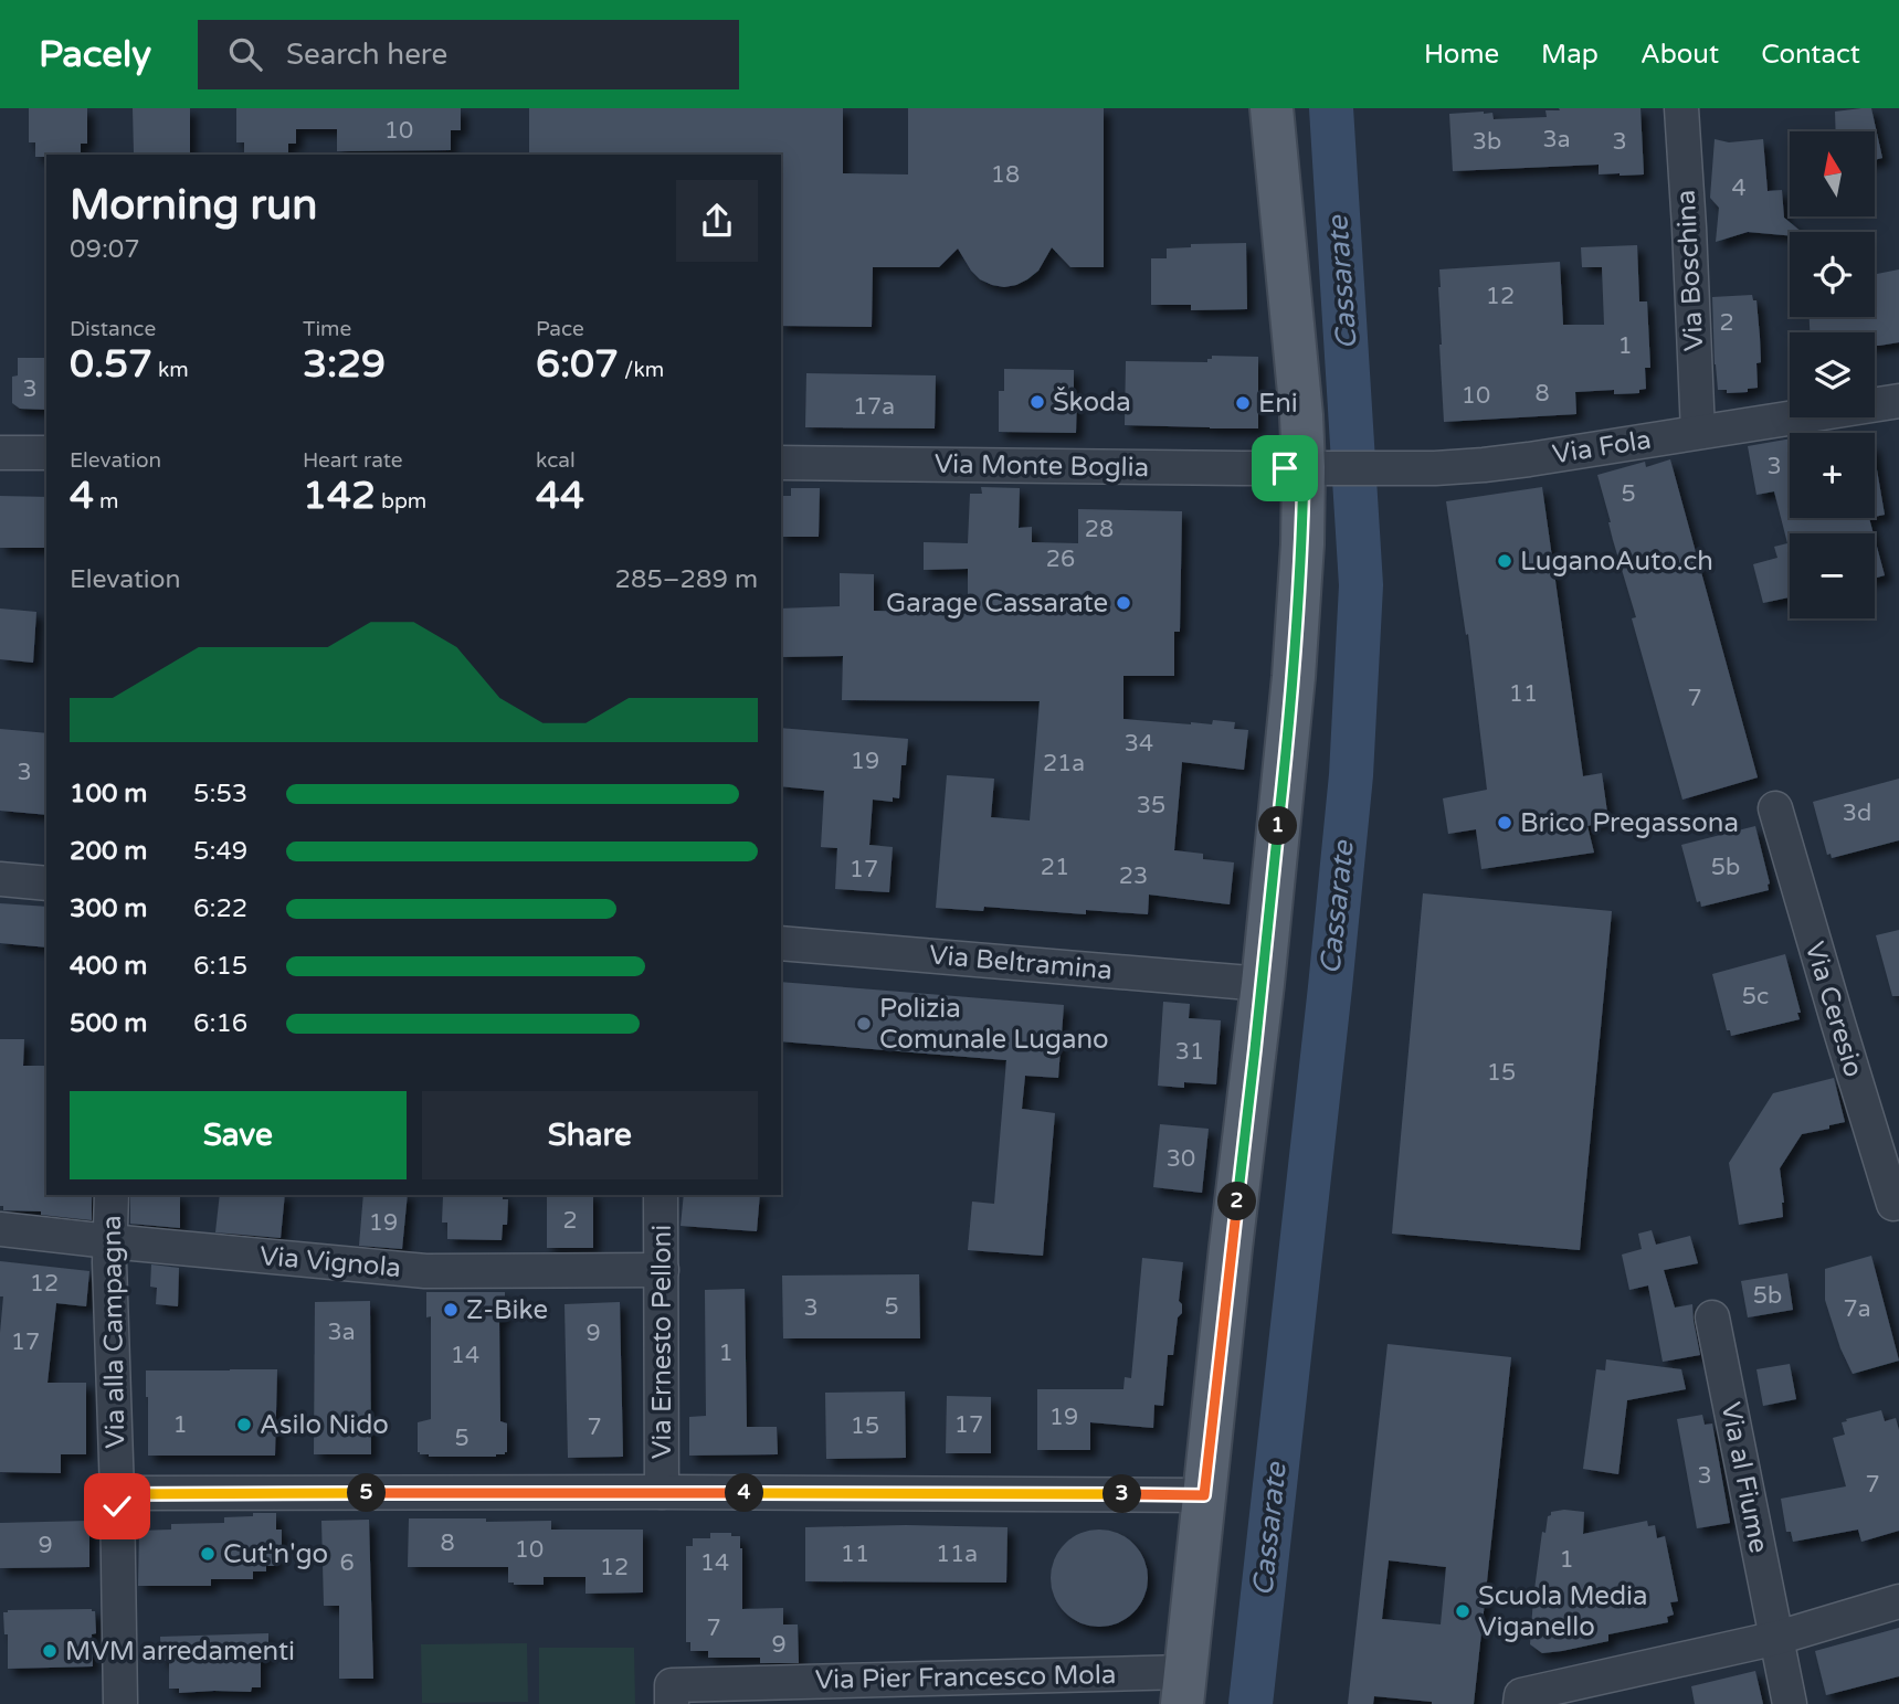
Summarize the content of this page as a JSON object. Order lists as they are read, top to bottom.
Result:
{
  "streets": {
    "street": [
      "Via Boschina",
      "Via Fola",
      "Via Monte Boglia",
      "Via Beltramina",
      "Via Ceresio",
      "Via Vignola",
      "Via alla Campagna",
      "Via Ernesto Pelloni",
      "Via al Fiume",
      "Via Pier Francesco Mola"
    ]
  },
  "crossings": [
    ["Via Boschina", "Via Fola"],
    ["Via Fola", "Via Monte Boglia"],
    ["Via Vignola", "Via alla Campagna"],
    ["Via Vignola", "Via Ernesto Pelloni"]
  ],
  "water": ["Cassarate"],
  "places": [
    "Škoda",
    "Eni",
    "LuganoAuto.ch",
    "Garage Cassarate",
    "Brico Pregassona",
    "Polizia Comunale Lugano",
    "Z-Bike",
    "Asilo Nido",
    "Cut'n'go",
    "Scuola Media Viganello",
    "MVM arredamenti"
  ],
  "house_numbers": [
    "10",
    "3a",
    "3b",
    "3",
    "18",
    "4",
    "12",
    "2",
    "1",
    "3",
    "8",
    "10",
    "17a",
    "3",
    "5",
    "28",
    "26",
    "11",
    "7",
    "34",
    "19",
    "21a",
    "3",
    "35",
    "3d",
    "21",
    "5b",
    "17",
    "23",
    "5c",
    "31",
    "15",
    "30",
    "2",
    "19",
    "12",
    "5b",
    "5",
    "3",
    "7a",
    "3a",
    "9",
    "17",
    "1",
    "14",
    "19",
    "1",
    "17",
    "15",
    "7",
    "5",
    "3",
    "7",
    "8",
    "9",
    "10",
    "11",
    "11a",
    "1",
    "6",
    "14",
    "12",
    "7",
    "9"
  ],
  "north": "top",
  "page": {
    "header": "Pacely",
    "search": "Search here",
    "nav": [
      "Home",
      "Map",
      "About",
      "Contact"
    ],
    "map_buttons": ["+", "−"],
    "heading": ["Morning run", "09:07"],
    "stats": [
      ["Distance", "0.57 km"],
      ["Time", "3:29"],
      ["Pace", "6:07 /km"],
      ["Elevation", "4 m"],
      ["Heart rate", "142 bpm"],
      ["kcal", "44"]
    ],
    "chart": ["Elevation", "285–289 m"],
    "list": [
      {
        "name": "100 m",
        "note": "5:53"
      },
      {
        "name": "200 m",
        "note": "5:49"
      },
      {
        "name": "300 m",
        "note": "6:22"
      },
      {
        "name": "400 m",
        "note": "6:15"
      },
      {
        "name": "500 m",
        "note": "6:16"
      }
    ],
    "pins": [
      "1",
      "2",
      "4",
      "5",
      "3"
    ],
    "buttons": ["Save", "Share"]
  }
}
